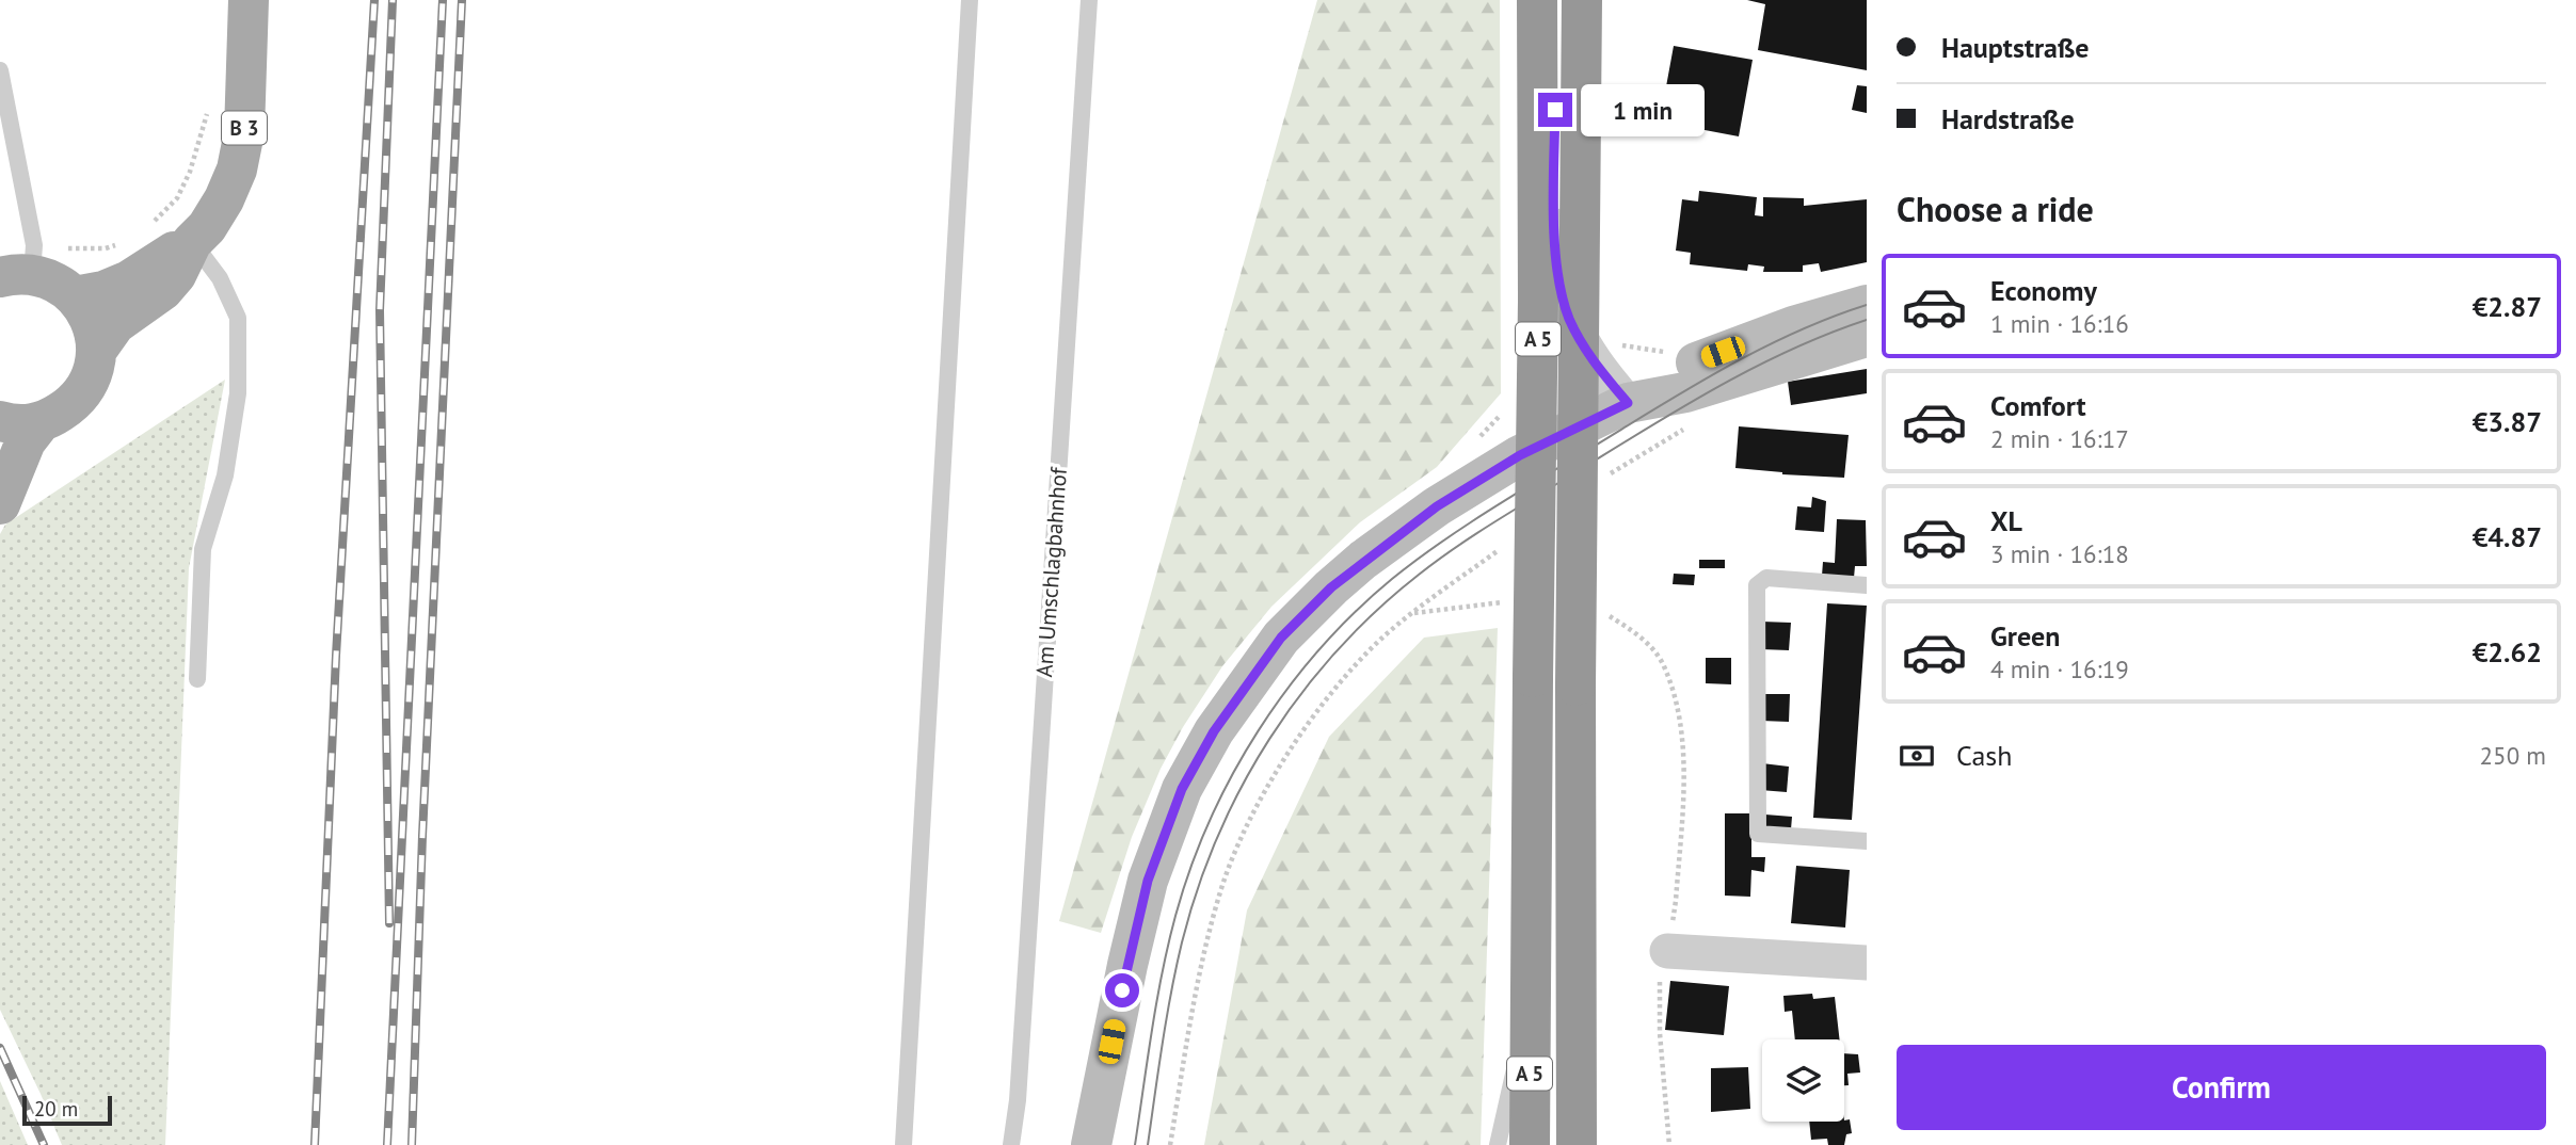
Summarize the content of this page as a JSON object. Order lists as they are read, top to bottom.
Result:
{
  "streets": {
    "highway": ["A 5"],
    "main road": ["B 3"],
    "lane": ["Am Umschlagbahnhof"]
  },
  "scale_bar": "20 m",
  "page": {
    "banner": ["Hauptstraße", "Hardstraße"],
    "bubble": "1 min",
    "heading": "Choose a ride",
    "list": [
      {
        "name": "Economy",
        "note": "1 min · 16:16",
        "value": "€2.87"
      },
      {
        "name": "Comfort",
        "note": "2 min · 16:17",
        "value": "€3.87"
      },
      {
        "name": "XL",
        "note": "3 min · 16:18",
        "value": "€4.87"
      },
      {
        "name": "Green",
        "note": "4 min · 16:19",
        "value": "€2.62"
      }
    ],
    "pay": ["Cash", "250 m"],
    "buttons": "Confirm",
    "scale": "20 m"
  }
}
